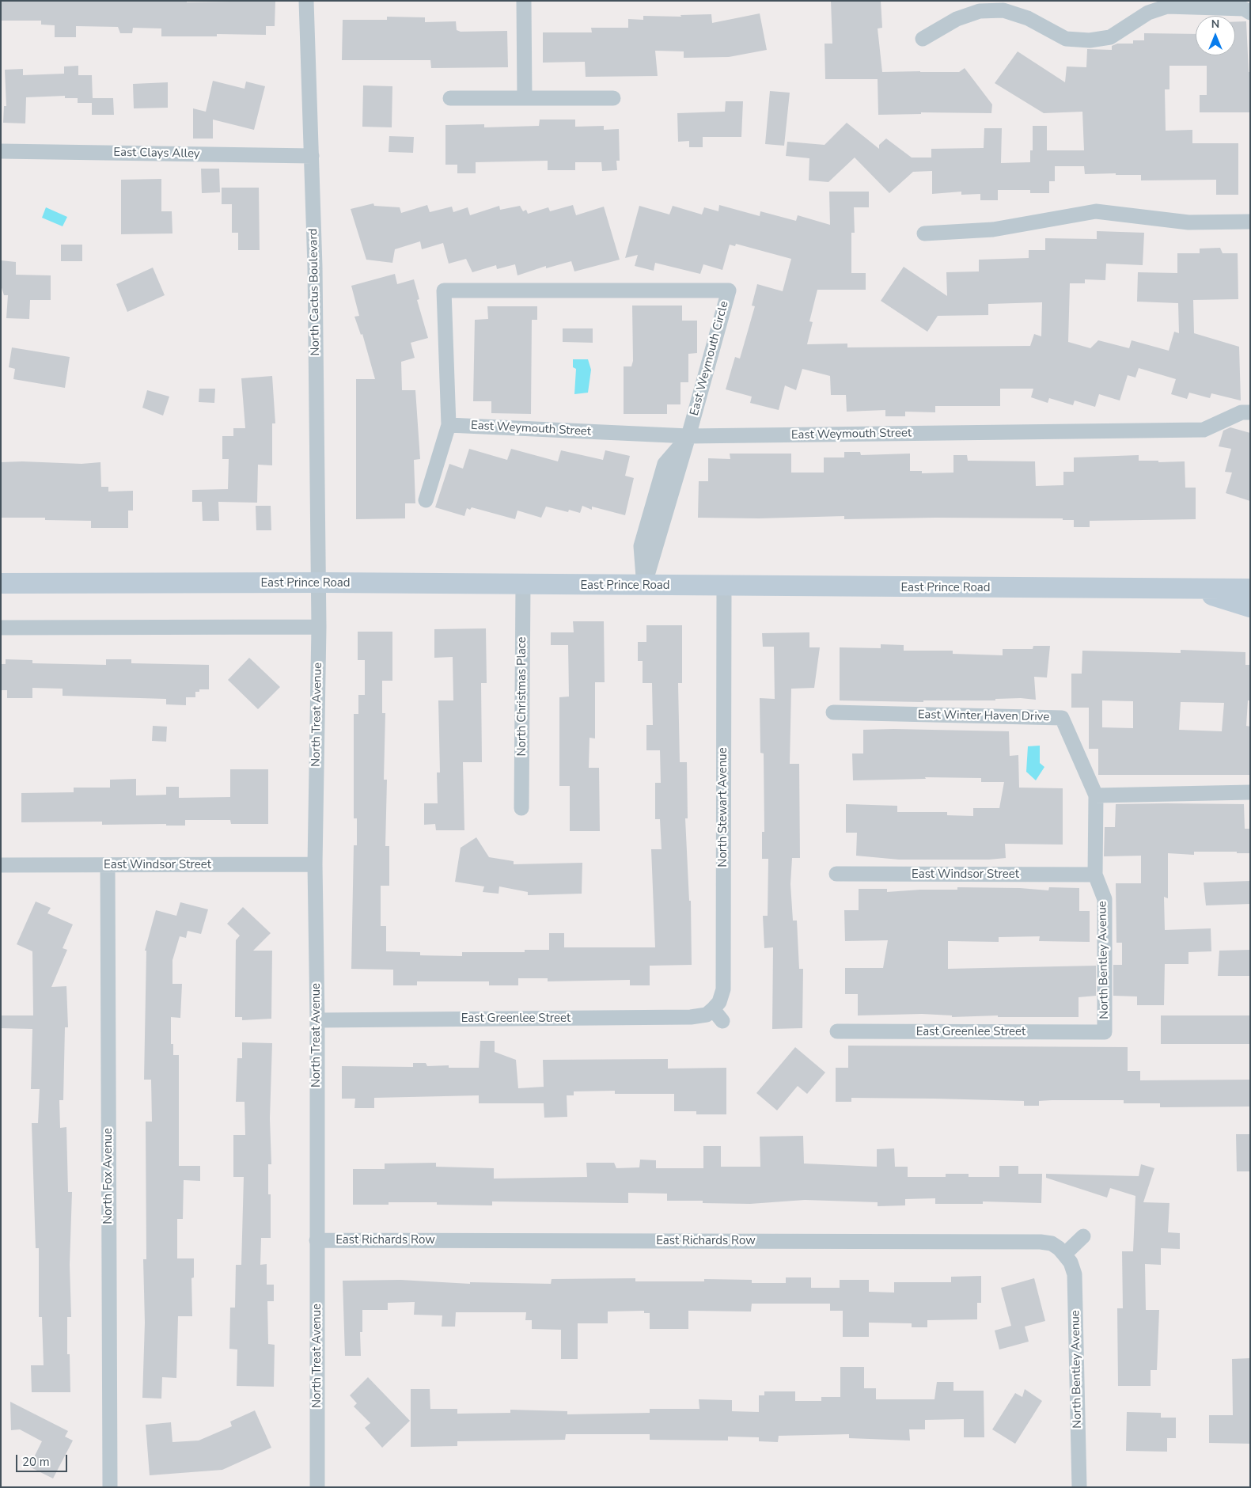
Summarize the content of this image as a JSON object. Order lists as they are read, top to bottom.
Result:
{
  "streets": {
    "main road": ["East Prince Road"],
    "street": [
      "East Clays Alley",
      "North Cactus Boulevard",
      "East Weymouth Circle",
      "East Weymouth Street",
      "North Christmas Place",
      "North Treat Avenue",
      "East Winter Haven Drive",
      "North Stewart Avenue",
      "East Windsor Street",
      "North Bentley Avenue",
      "East Greenlee Street",
      "North Fox Avenue",
      "East Richards Row"
    ]
  },
  "crossings": [
    ["East Clays Alley", "North Cactus Boulevard"],
    ["North Cactus Boulevard", "East Prince Road"],
    ["North Cactus Boulevard", "North Treat Avenue"],
    ["East Weymouth Circle", "East Weymouth Street"],
    ["East Prince Road", "North Christmas Place"],
    ["East Prince Road", "North Treat Avenue"],
    ["East Prince Road", "North Stewart Avenue"],
    ["North Treat Avenue", "East Windsor Street"],
    ["North Treat Avenue", "East Greenlee Street"],
    ["North Treat Avenue", "East Richards Row"],
    ["East Winter Haven Drive", "North Bentley Avenue"],
    ["North Stewart Avenue", "East Greenlee Street"],
    ["East Windsor Street", "North Bentley Avenue"],
    ["East Windsor Street", "North Fox Avenue"],
    ["North Bentley Avenue", "East Greenlee Street"],
    ["North Bentley Avenue", "East Richards Row"]
  ],
  "scale_bar": "20 m",
  "north": "top"
}
